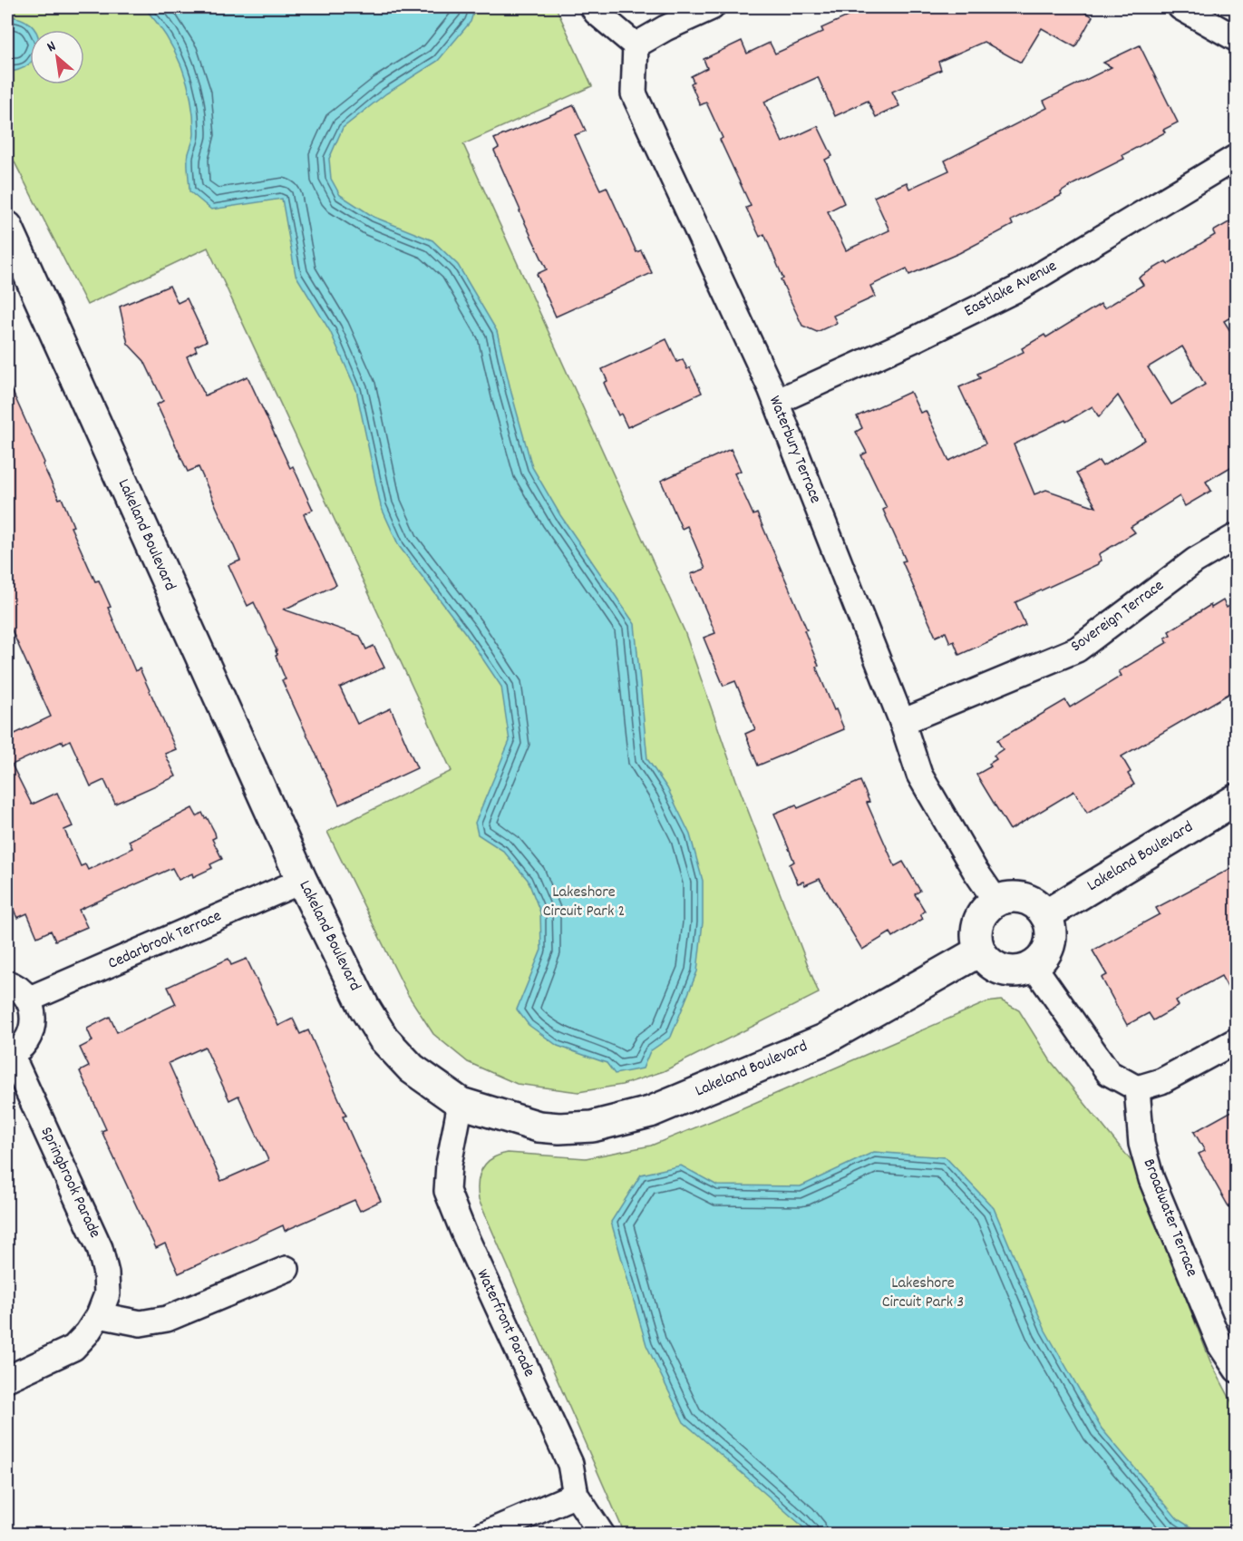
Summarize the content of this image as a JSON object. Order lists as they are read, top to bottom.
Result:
{
  "streets": {
    "street": [
      "Eastlake Avenue",
      "Waterbury Terrace",
      "Lakeland Boulevard",
      "Sovereign Terrace",
      "Cedarbrook Terrace",
      "Springbrook Parade",
      "Broadwater Terrace",
      "Waterfront Parade"
    ]
  },
  "crossings": [
    ["Eastlake Avenue", "Waterbury Terrace"],
    ["Waterbury Terrace", "Lakeland Boulevard"],
    ["Waterbury Terrace", "Sovereign Terrace"],
    ["Lakeland Boulevard", "Cedarbrook Terrace"],
    ["Lakeland Boulevard", "Waterfront Parade"]
  ],
  "parks": ["Lakeshore Circuit Park 2", "Lakeshore Circuit Park 3"],
  "north": "top left"
}
